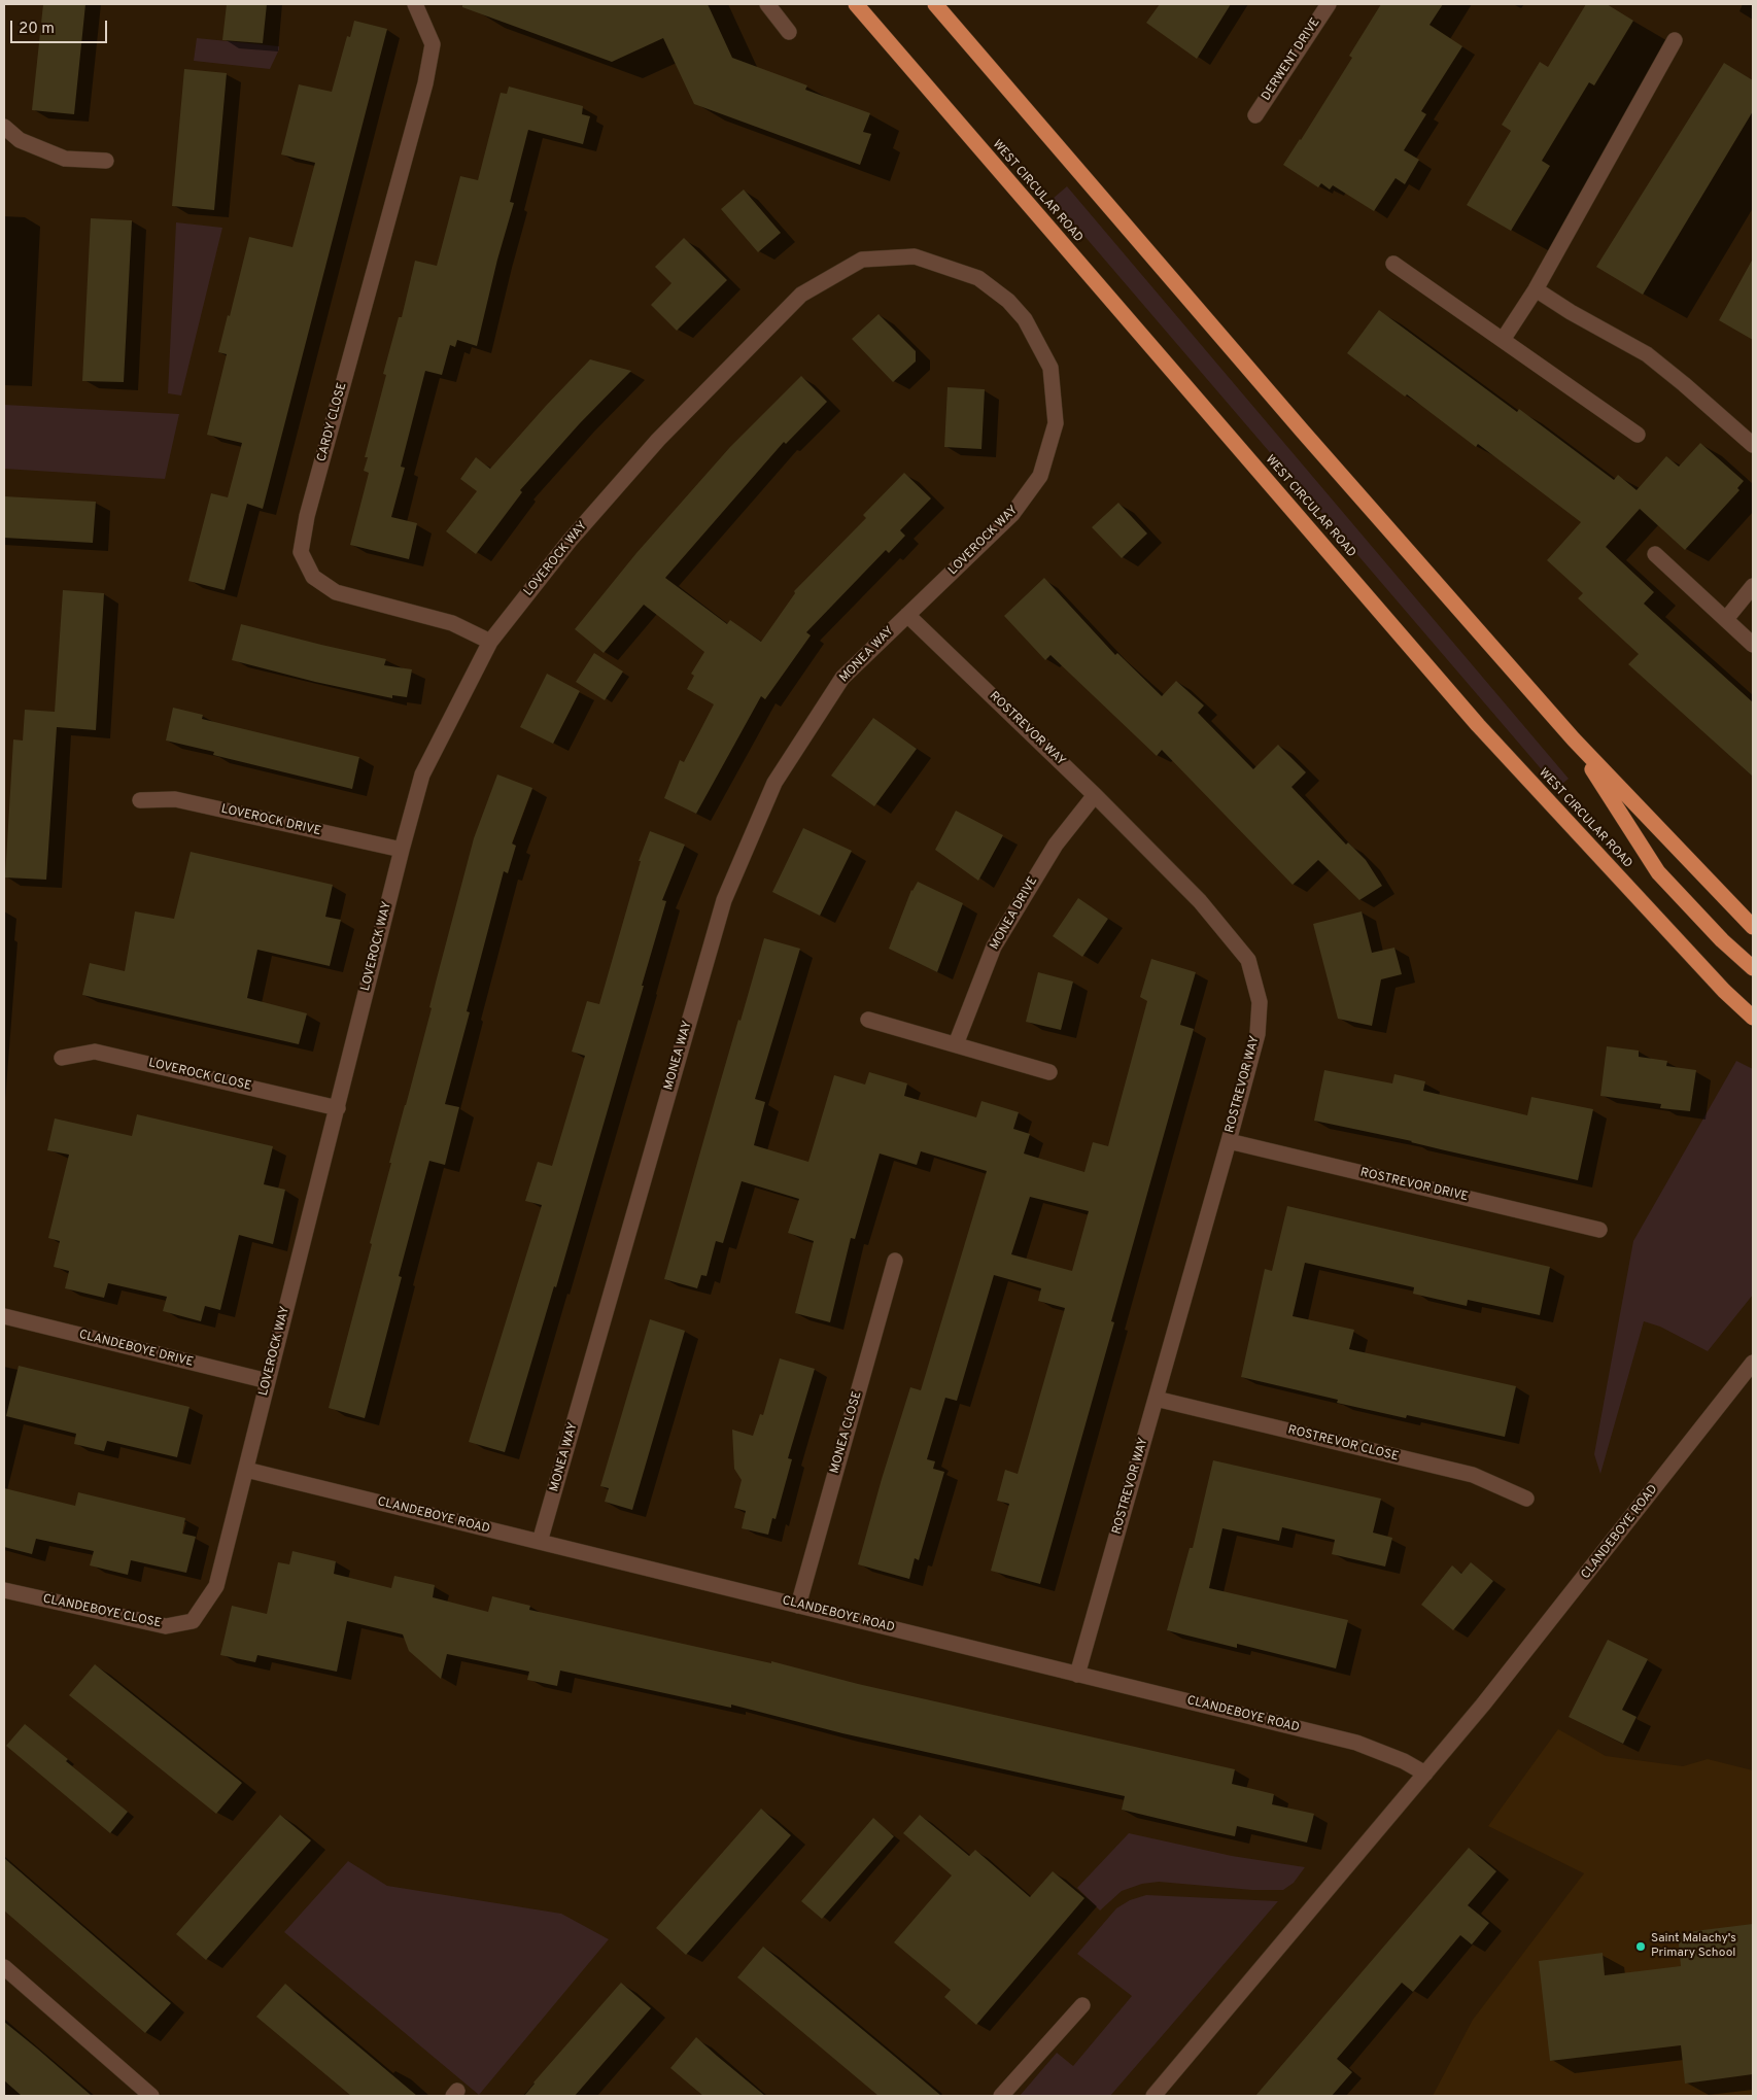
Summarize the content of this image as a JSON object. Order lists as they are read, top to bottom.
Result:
{
  "streets": {
    "highway": ["WEST CIRCULAR ROAD"],
    "street": [
      "DERWENT DRIVE",
      "CARDY CLOSE",
      "LOVEROCK WAY",
      "MONEA WAY",
      "ROSTREVOR WAY",
      "LOVEROCK DRIVE",
      "MONEA DRIVE",
      "LOVEROCK CLOSE",
      "ROSTREVOR DRIVE",
      "CLANDEBOYE DRIVE",
      "MONEA CLOSE",
      "ROSTREVOR CLOSE",
      "CLANDEBOYE ROAD",
      "CLANDEBOYE CLOSE"
    ]
  },
  "crossings": [
    ["CARDY CLOSE", "LOVEROCK WAY"],
    ["LOVEROCK WAY", "MONEA WAY"],
    ["LOVEROCK WAY", "ROSTREVOR WAY"],
    ["LOVEROCK WAY", "LOVEROCK DRIVE"],
    ["LOVEROCK WAY", "LOVEROCK CLOSE"],
    ["LOVEROCK WAY", "CLANDEBOYE DRIVE"],
    ["LOVEROCK WAY", "CLANDEBOYE ROAD"],
    ["LOVEROCK WAY", "CLANDEBOYE CLOSE"],
    ["MONEA WAY", "ROSTREVOR WAY"],
    ["MONEA WAY", "CLANDEBOYE ROAD"],
    ["ROSTREVOR WAY", "MONEA DRIVE"],
    ["ROSTREVOR WAY", "ROSTREVOR DRIVE"],
    ["ROSTREVOR WAY", "ROSTREVOR CLOSE"],
    ["ROSTREVOR WAY", "CLANDEBOYE ROAD"],
    ["MONEA CLOSE", "CLANDEBOYE ROAD"],
    ["CLANDEBOYE ROAD", "CLANDEBOYE CLOSE"]
  ],
  "places": ["Saint Malachy's Primary School"],
  "scale_bar": "20 m"
}
